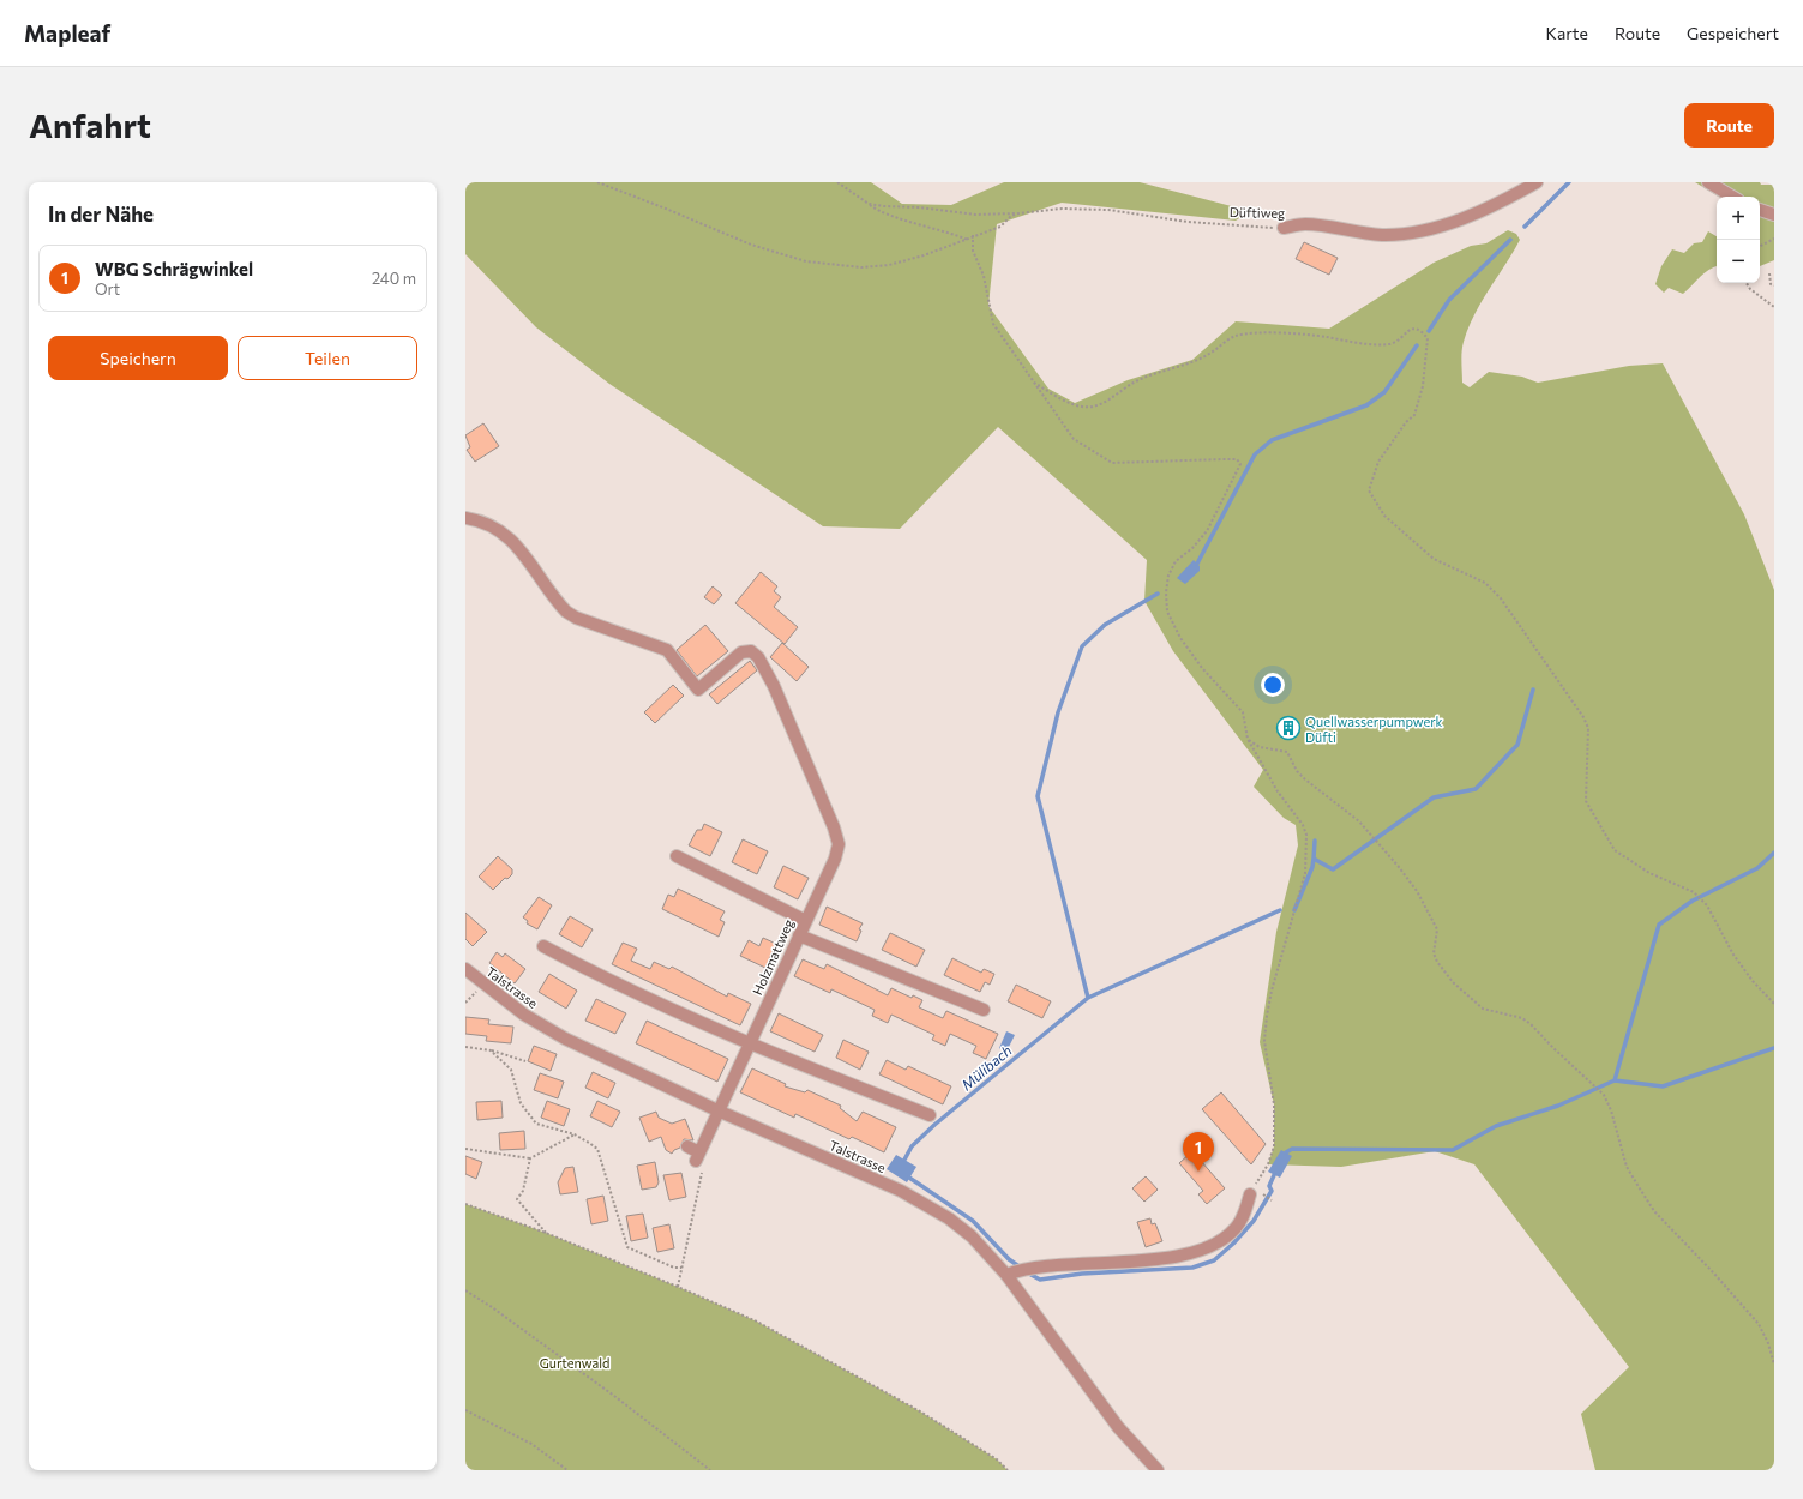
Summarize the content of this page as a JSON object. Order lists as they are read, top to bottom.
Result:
{
  "streets": {
    "street": ["Düftiweg", "Holzmattweg", "Talstrasse"]
  },
  "crossings": [
    ["Holzmattweg", "Talstrasse"]
  ],
  "water": ["Mülibach"],
  "parks": ["Gurtenwald"],
  "places": {
    "building": ["Quellwasserpumpwerk Düfti"]
  },
  "page": {
    "header": "Mapleaf",
    "nav": ["Karte", "Route", "Gespeichert"],
    "buttons": [
      "Route",
      ["Speichern", "Teilen"]
    ],
    "title": "Anfahrt",
    "heading": "In der Nähe",
    "map_buttons": ["+", "−"],
    "list": [
      {
        "mark": "1",
        "name": "WBG Schrägwinkel",
        "note": "Ort",
        "value": "240 m"
      }
    ],
    "pins": "1"
  }
}
